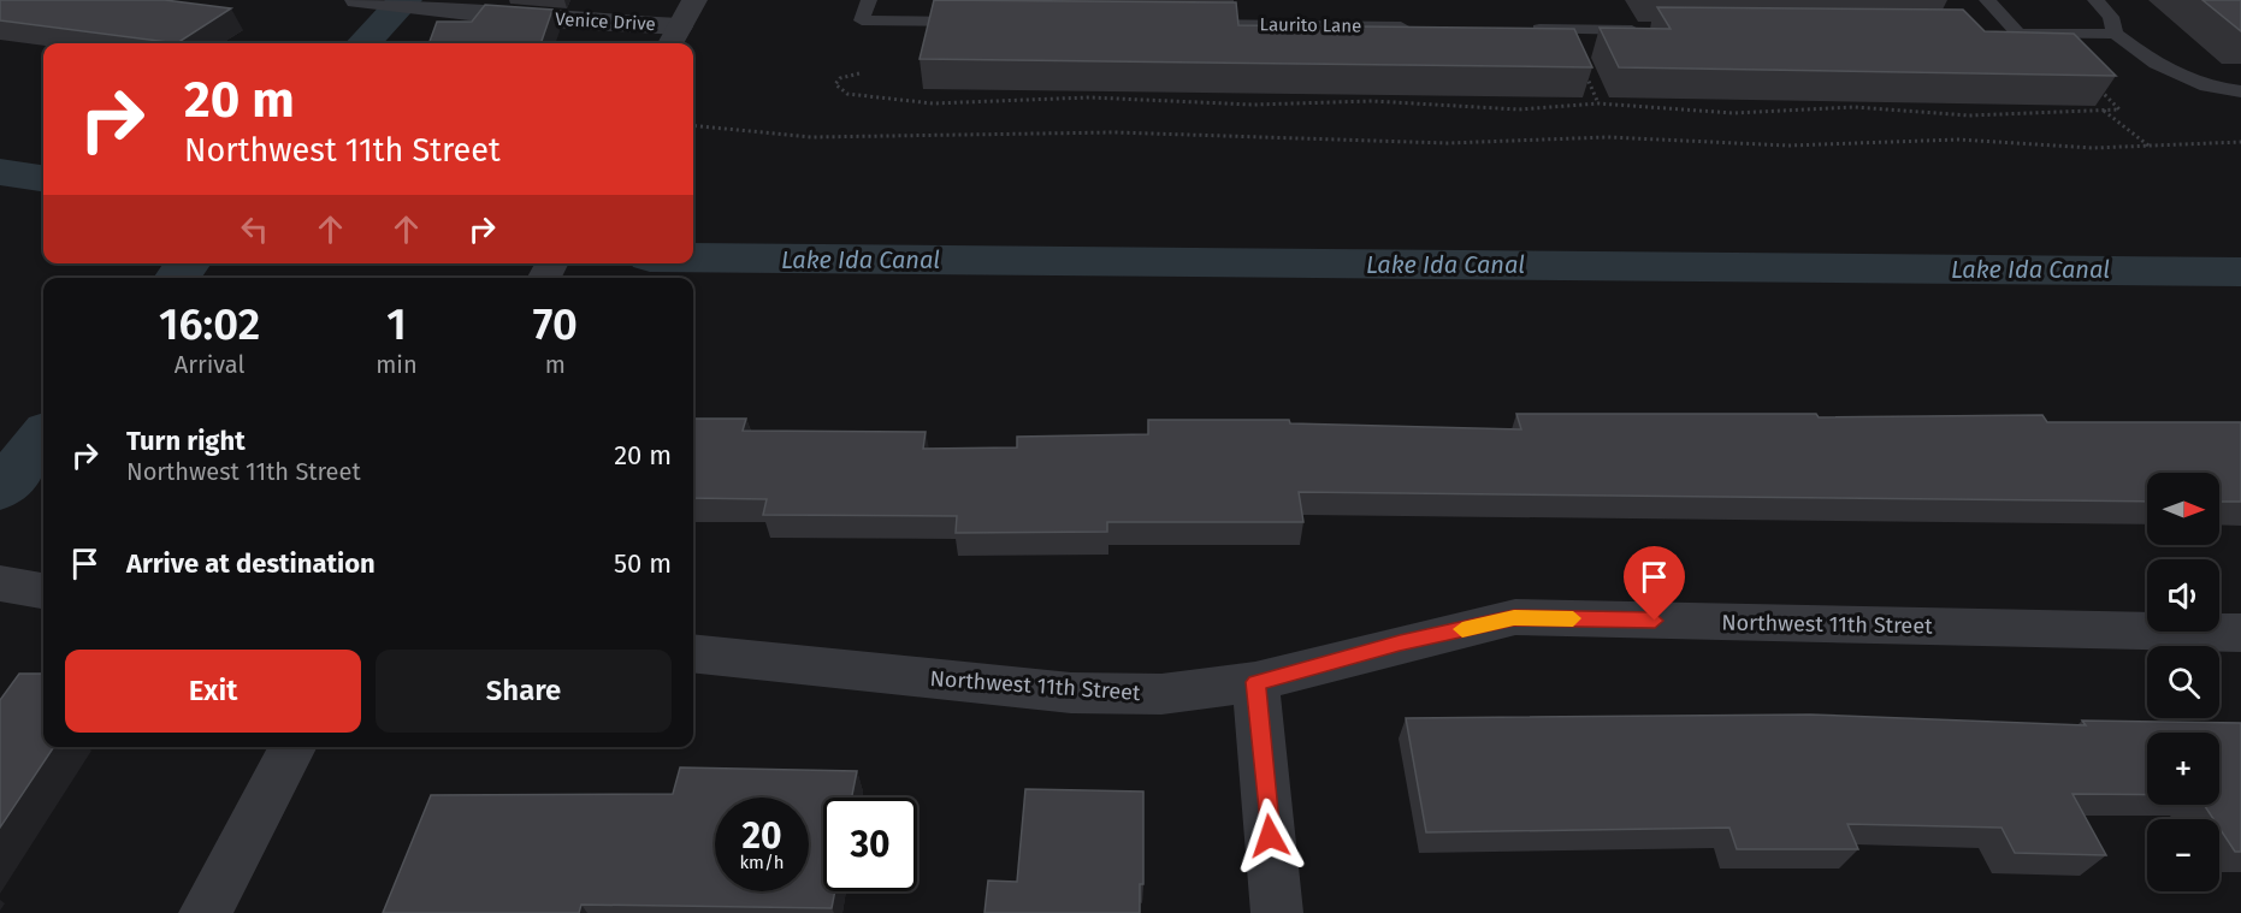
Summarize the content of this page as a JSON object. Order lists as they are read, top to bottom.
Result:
{
  "streets": {
    "street": ["Venice Drive", "Northwest 11th Street"],
    "lane": ["Laurito Lane"]
  },
  "water": ["Lake Ida Canal"],
  "north": "right",
  "page": {
    "turn": ["20 m", "Northwest 11th Street"],
    "eta": [
      "16:02",
      "Arrival",
      "1",
      "min",
      "70",
      "m"
    ],
    "list": [
      {
        "name": "Turn right",
        "note": "Northwest 11th Street",
        "value": "20 m"
      },
      {
        "name": "Arrive at destination",
        "value": "50 m"
      }
    ],
    "map_buttons": ["+", "−"],
    "buttons": ["Exit", "Share"],
    "speed": "20 km/h",
    "limit": "30"
  }
}
